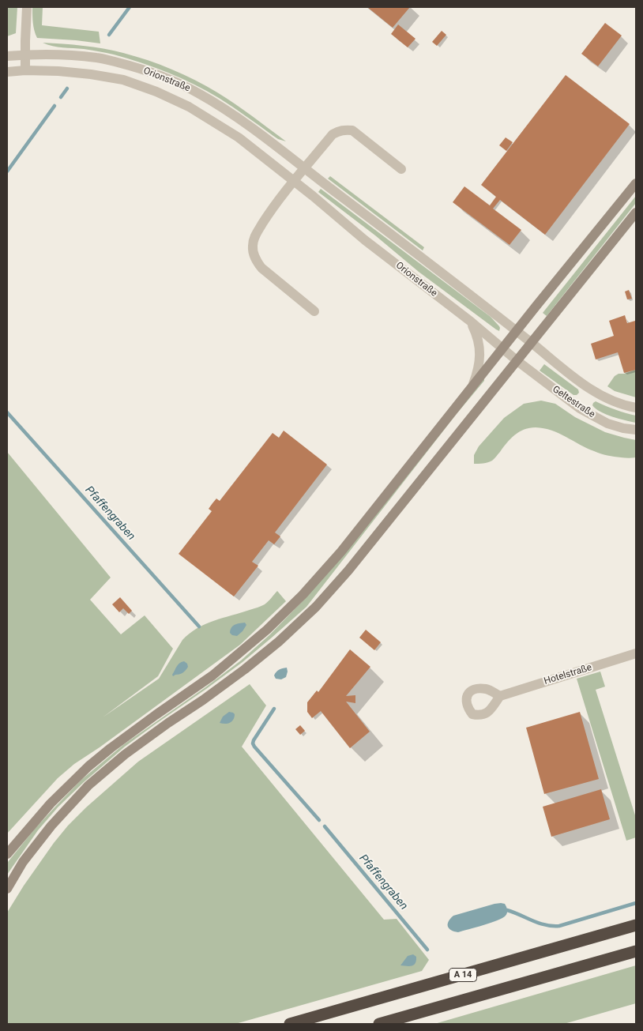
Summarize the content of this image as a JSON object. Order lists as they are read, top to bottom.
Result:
{
  "streets": {
    "highway": ["A 14"],
    "street": ["Orionstraße", "Geltestraße", "Hotelstraße"]
  },
  "crossings": [
    ["Orionstraße", "Geltestraße"]
  ],
  "water": ["Pfaffengraben"]
}
